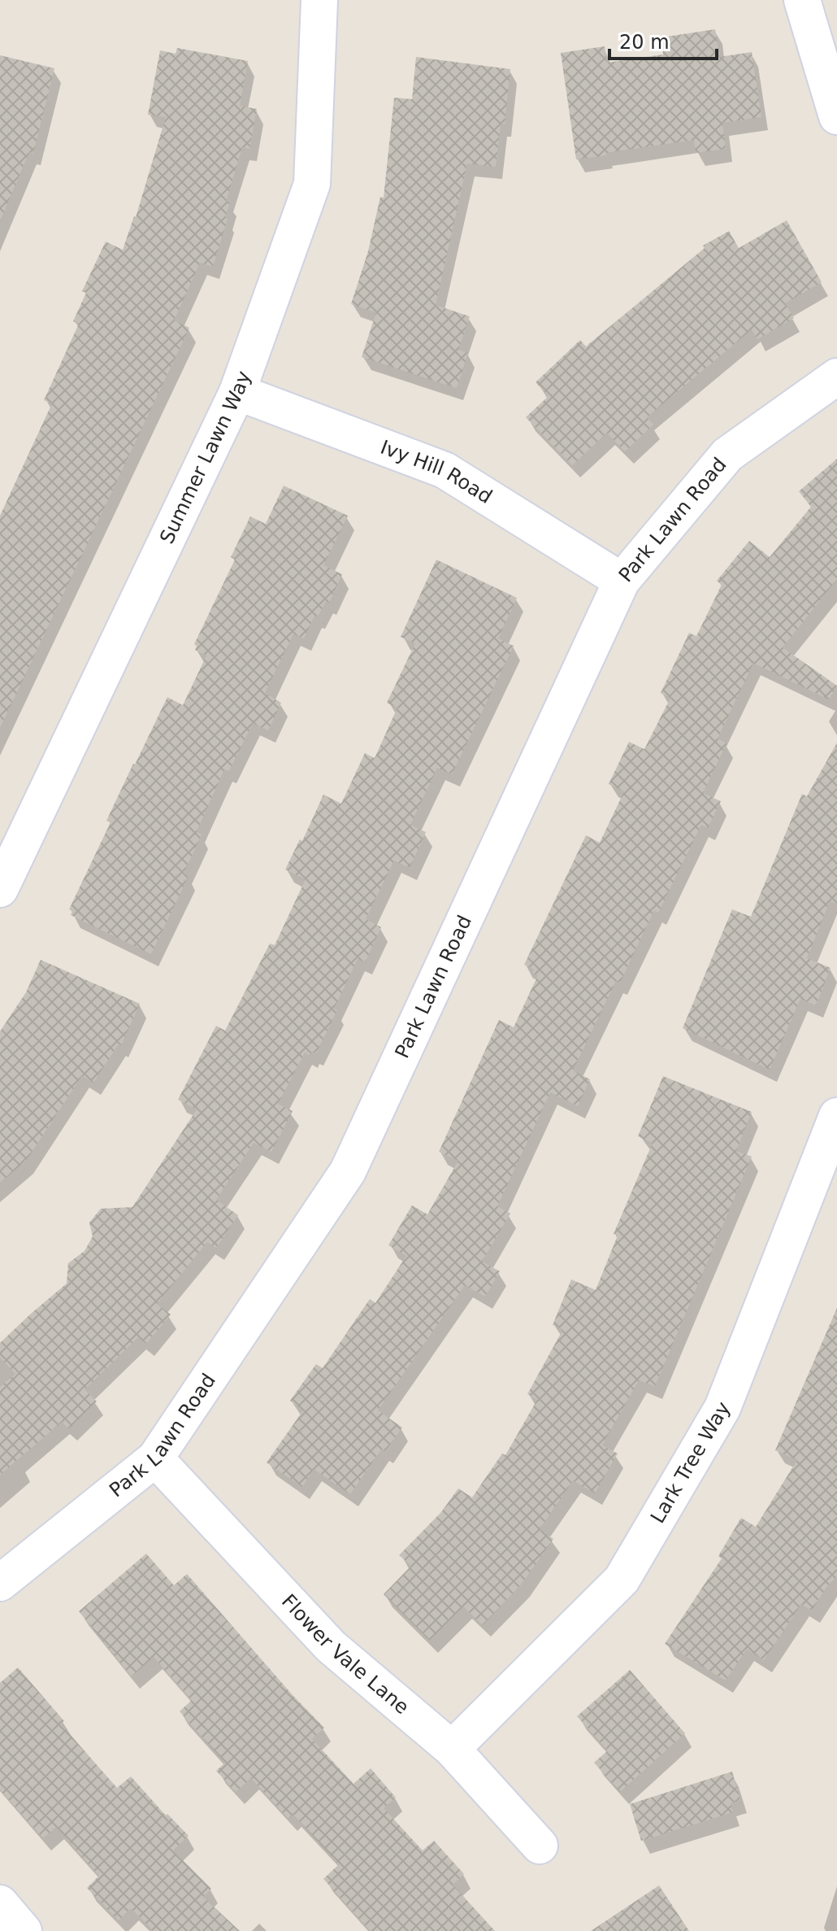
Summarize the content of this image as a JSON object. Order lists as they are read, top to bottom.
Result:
{
  "streets": {
    "street": [
      "Summer Lawn Way",
      "Ivy Hill Road",
      "Park Lawn Road",
      "Lark Tree Way",
      "Flower Vale Lane"
    ]
  },
  "crossings": [
    ["Summer Lawn Way", "Ivy Hill Road"],
    ["Ivy Hill Road", "Park Lawn Road"],
    ["Park Lawn Road", "Flower Vale Lane"],
    ["Lark Tree Way", "Flower Vale Lane"]
  ],
  "scale_bar": "20 m"
}
